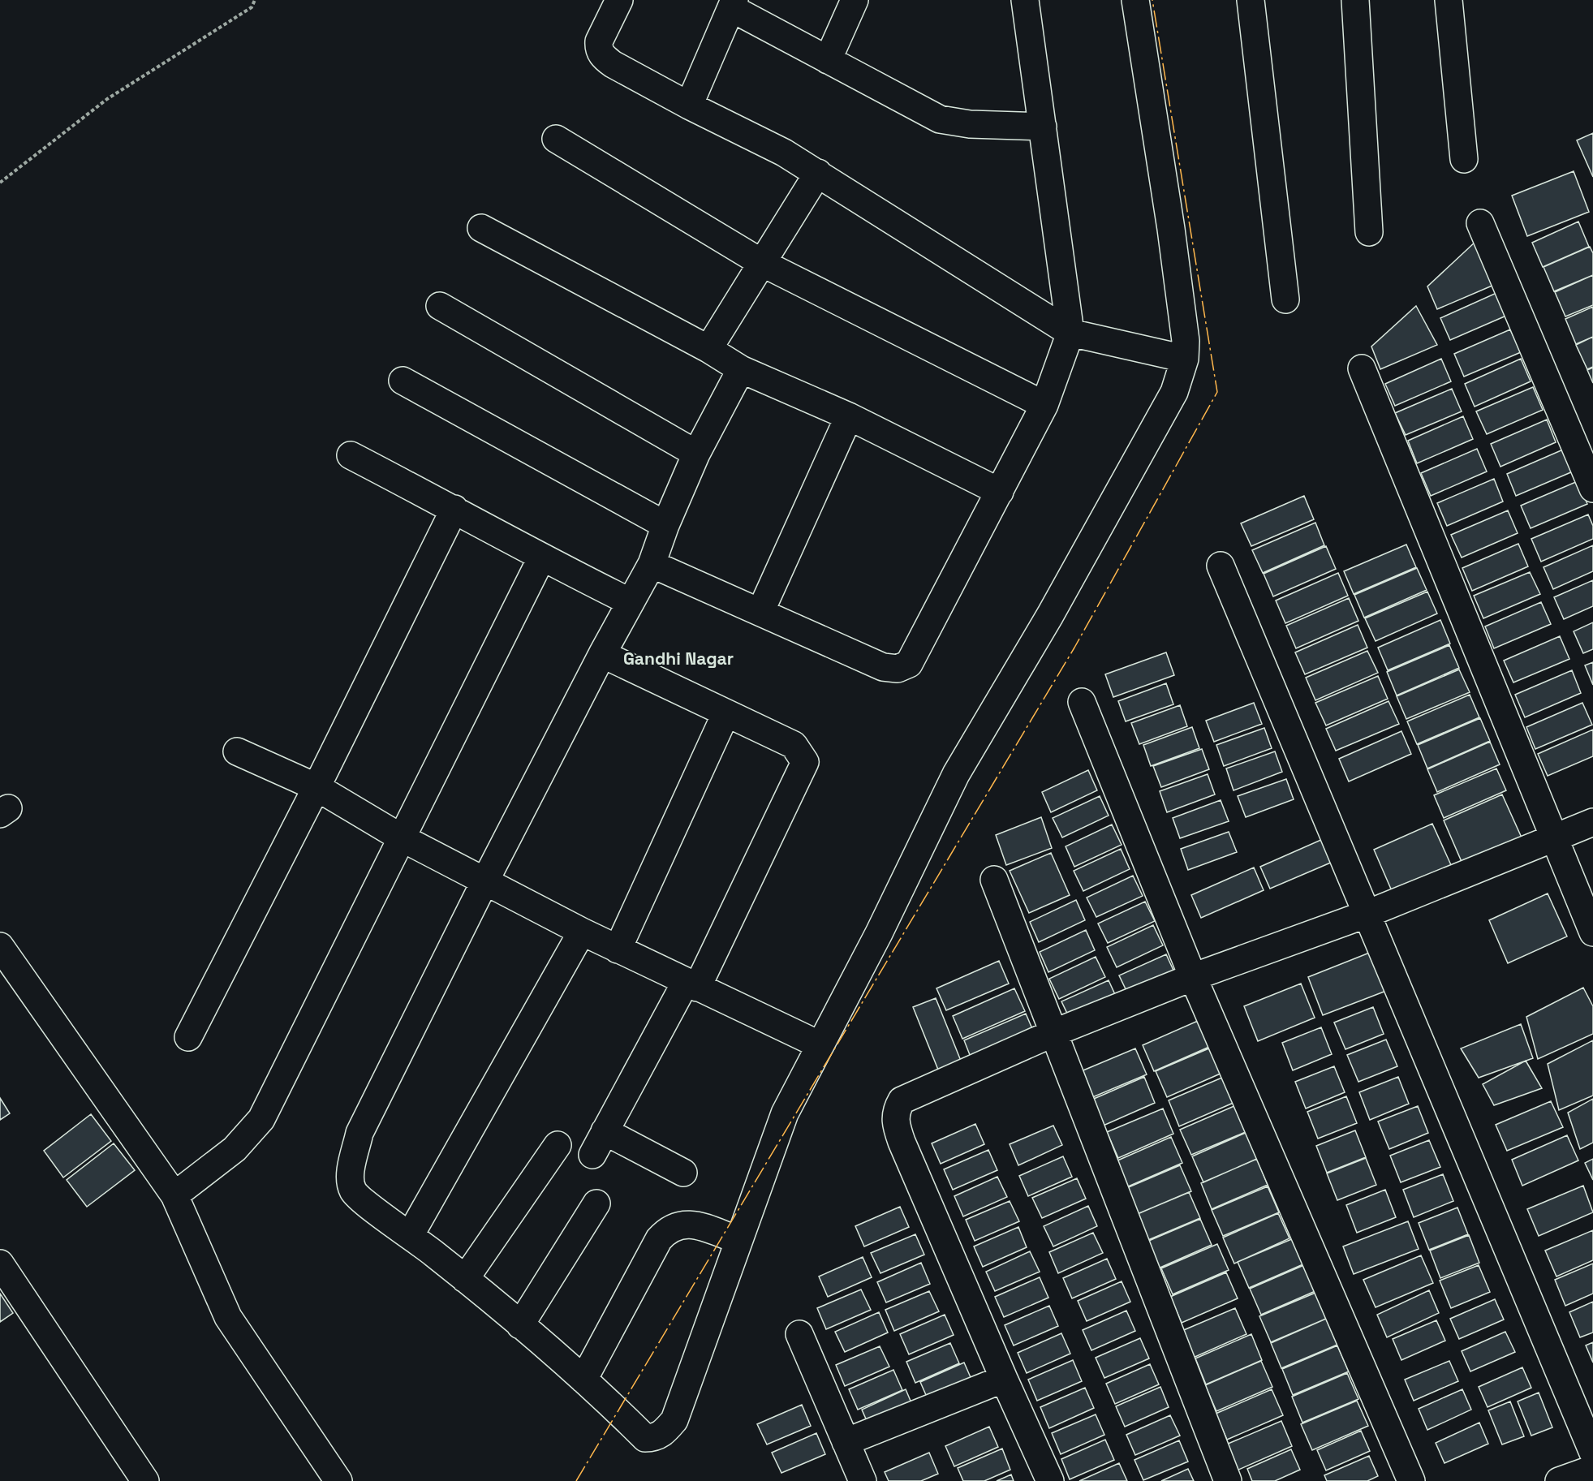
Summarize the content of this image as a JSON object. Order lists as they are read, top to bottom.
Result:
{
  "districts": ["Gandhi Nagar"]
}
